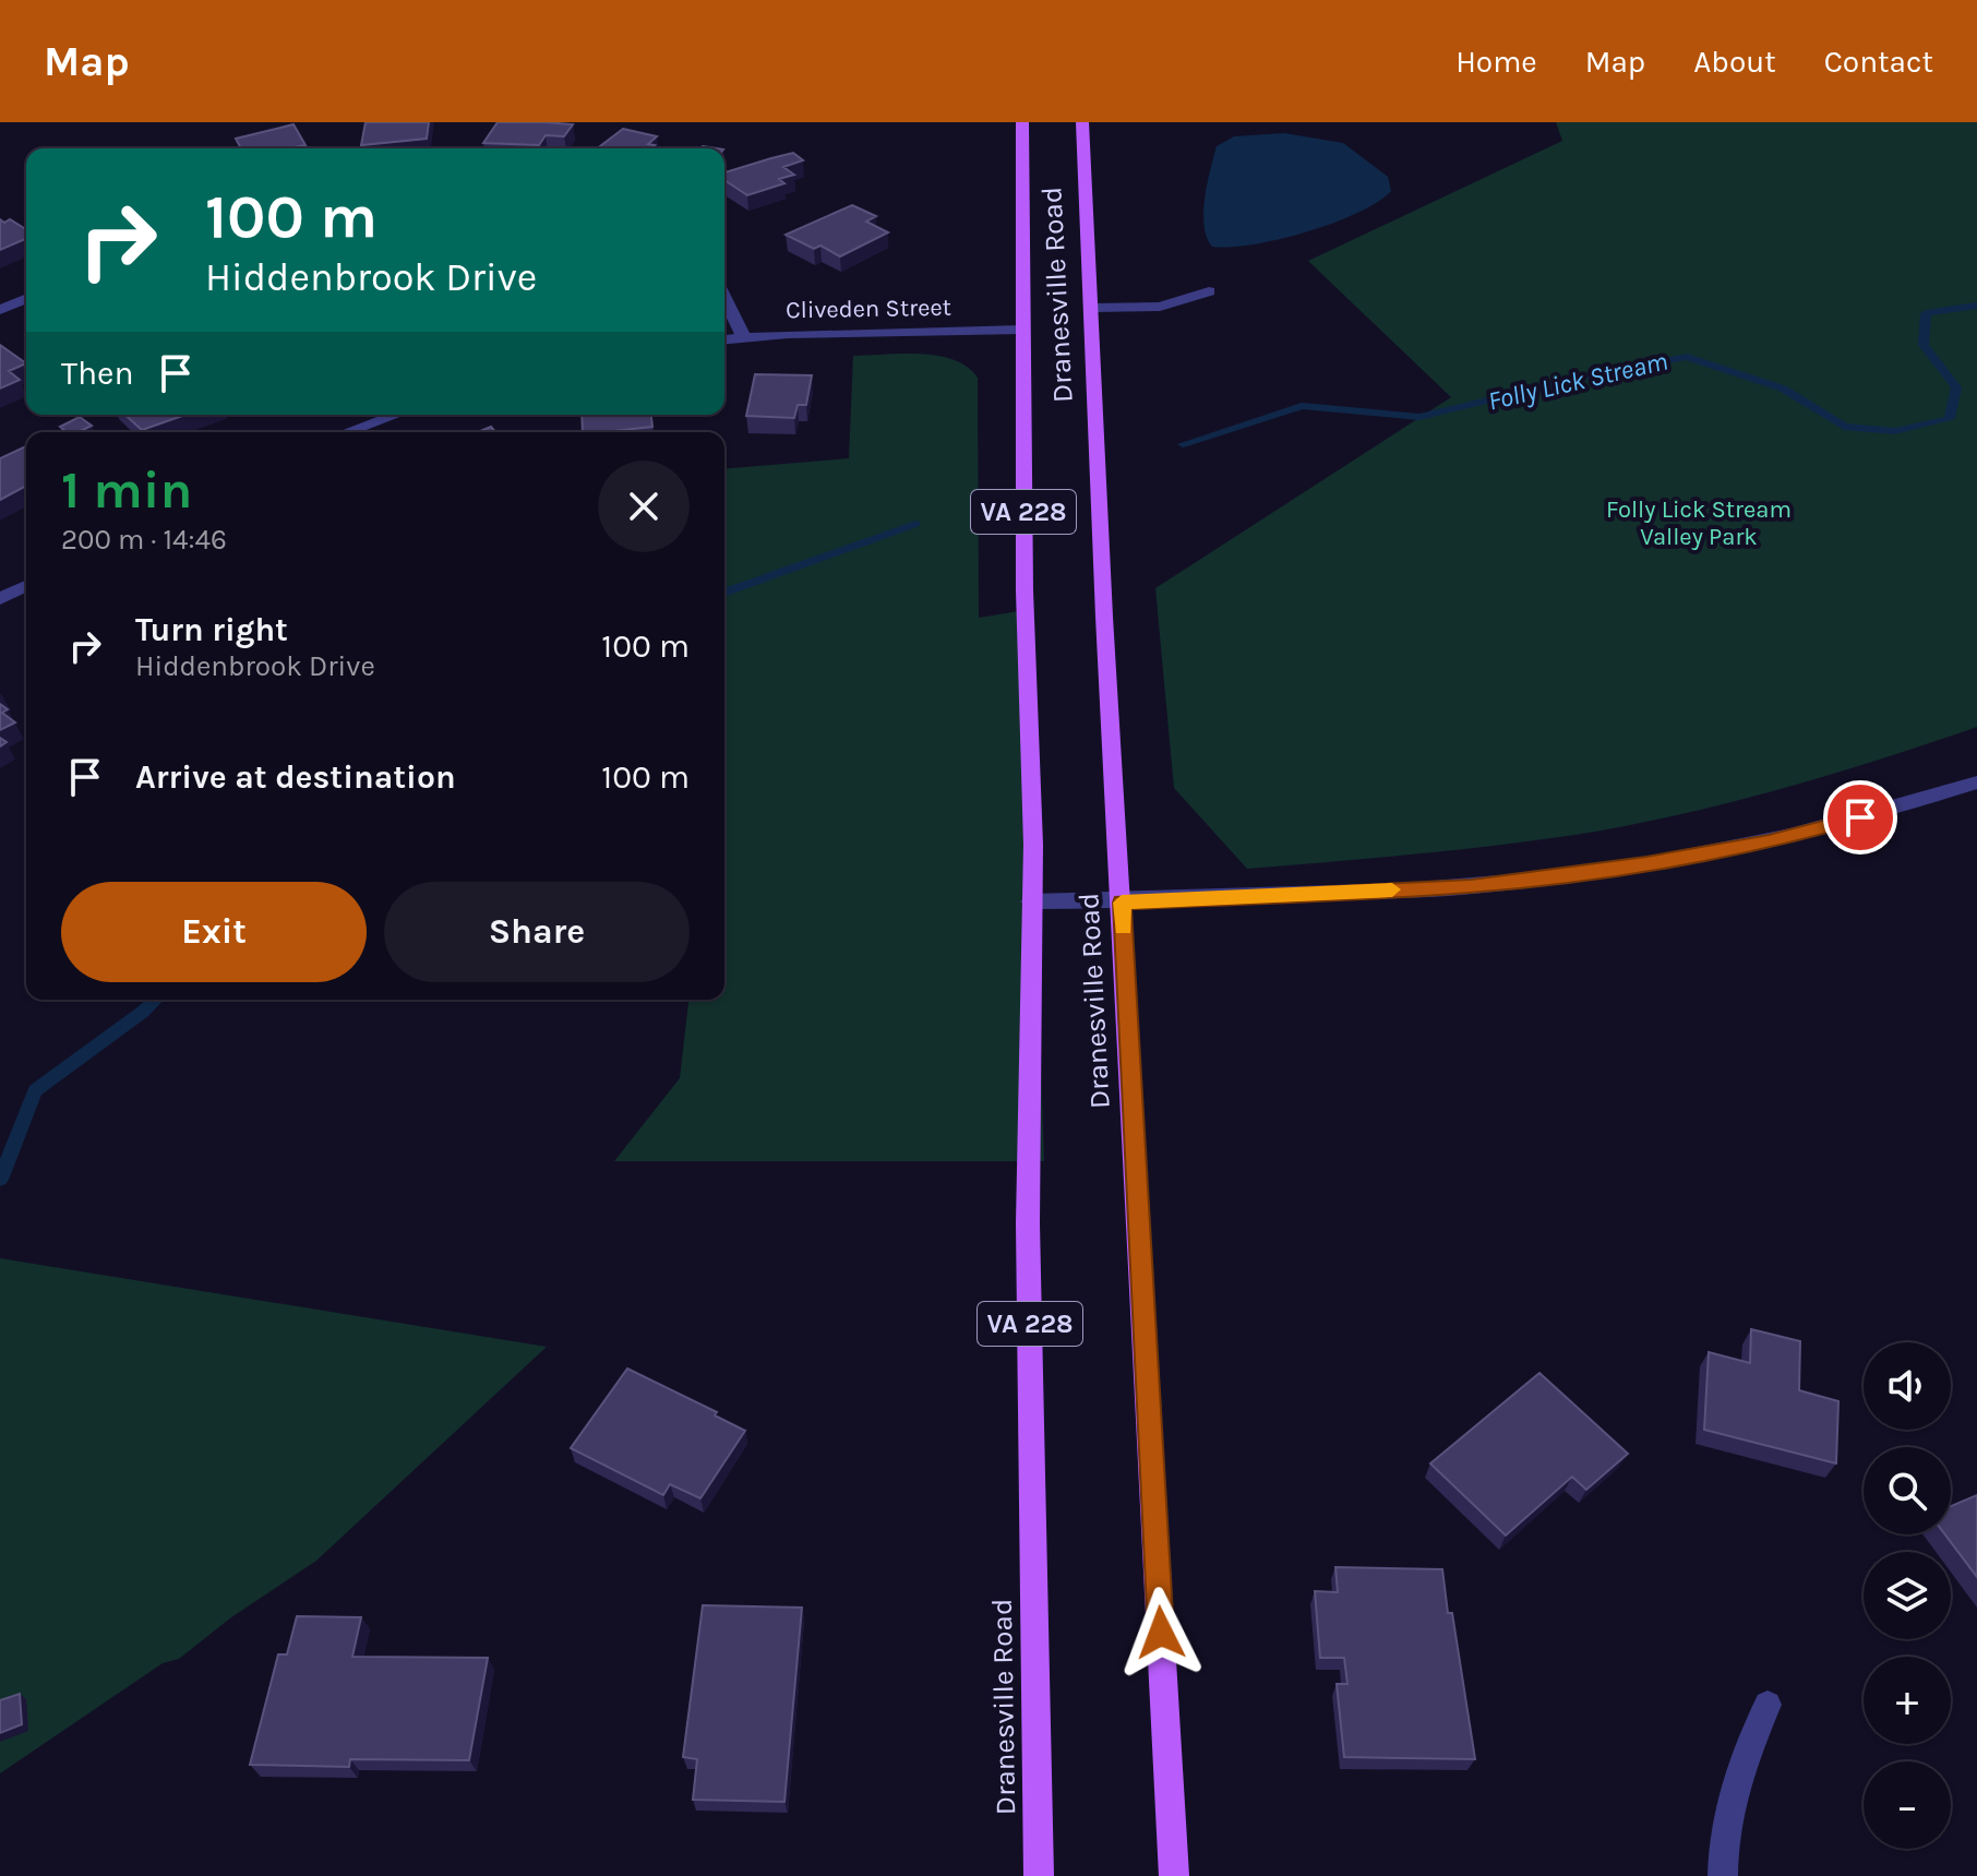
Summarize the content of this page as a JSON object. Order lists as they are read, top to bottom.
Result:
{
  "streets": {
    "main road": ["Dranesville Road", "VA 228"],
    "street": ["Cliveden Street"]
  },
  "crossings": [
    ["Dranesville Road", "Cliveden Street"]
  ],
  "water": ["Folly Lick Stream"],
  "parks": ["Folly Lick Stream Valley Park"],
  "page": {
    "header": "Map",
    "nav": [
      "Home",
      "Map",
      "About",
      "Contact"
    ],
    "turn": ["100 m", "Hiddenbrook Drive"],
    "then": "Then",
    "heading": ["1 min", "200 m · 14:46"],
    "list": [
      {
        "name": "Turn right",
        "note": "Hiddenbrook Drive",
        "value": "100 m"
      },
      {
        "name": "Arrive at destination",
        "value": "100 m"
      }
    ],
    "buttons": ["Exit", "Share"],
    "map_buttons": ["+", "−"]
  }
}
